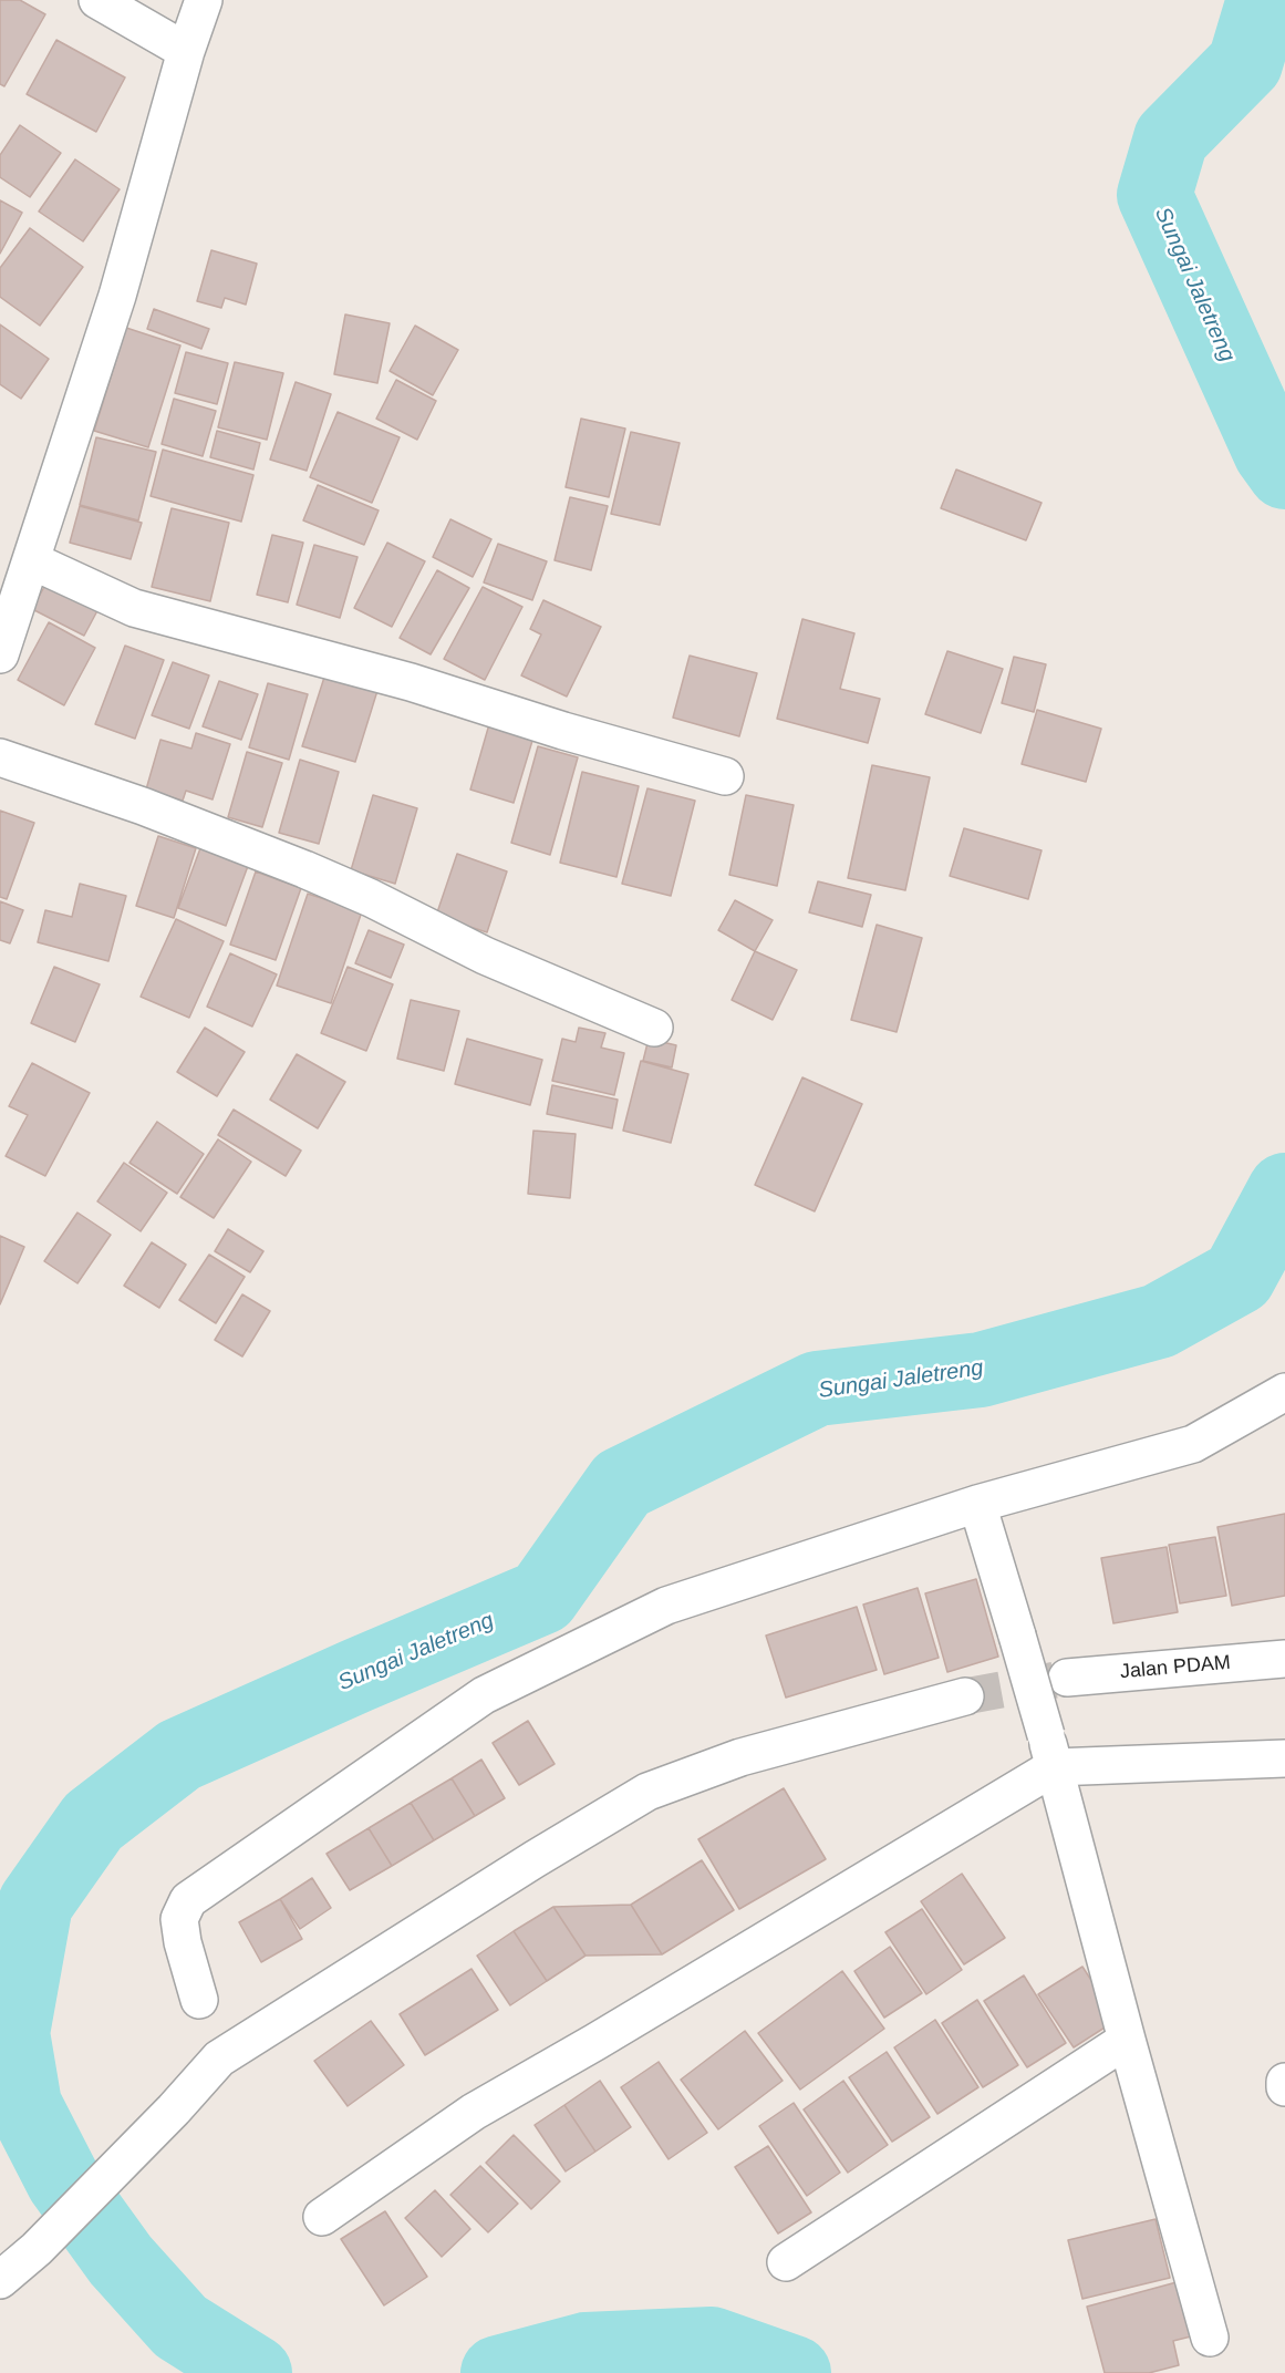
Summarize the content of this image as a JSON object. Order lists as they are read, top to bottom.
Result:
{
  "streets": {
    "street": ["Jalan PDAM"]
  },
  "water": ["Sungai Jaletreng"]
}
